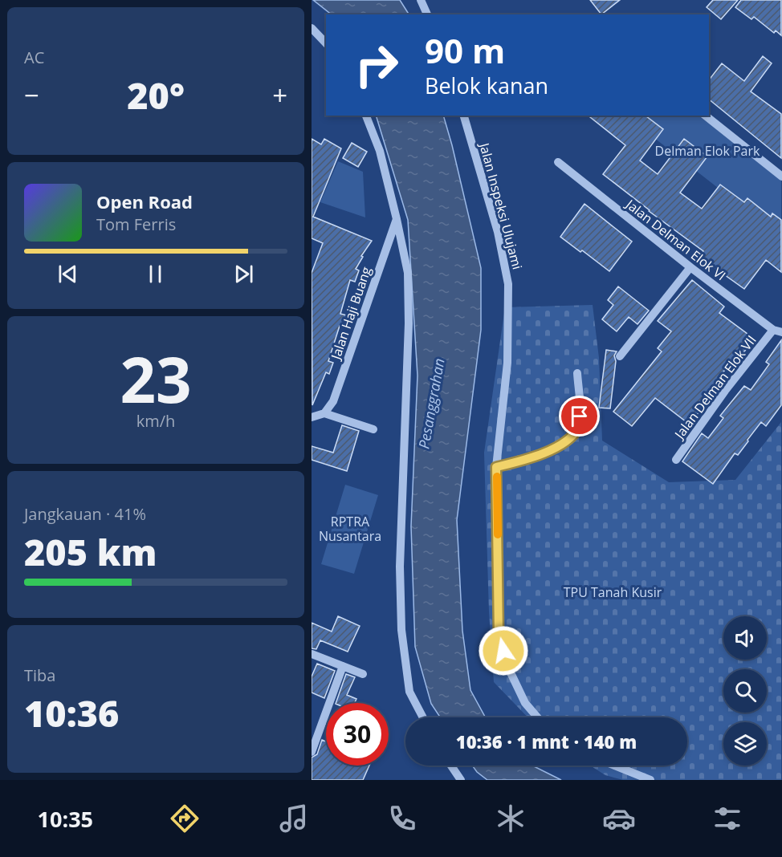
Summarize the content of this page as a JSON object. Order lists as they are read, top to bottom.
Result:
{
  "streets": {
    "street": [
      "Jalan Inspeksi Ulujami",
      "Jalan Delman Elok VI",
      "Jalan Haji Buang",
      "Jalan Delman Elok VII"
    ]
  },
  "crossings": [
    ["Jalan Delman Elok VI", "Jalan Delman Elok VII"]
  ],
  "water": ["Pesanggrahan"],
  "parks": ["Delman Elok Park", "RPTRA Nusantara", "TPU Tanah Kusir"],
  "page": {
    "tile": [
      "AC",
      ["23", "km/h"],
      ["Jangkauan · 41%", "205 km"],
      ["Tiba", "10:36"]
    ],
    "turn": ["90 m", "Belok kanan"],
    "heat": ["−", "20°", "+"],
    "song": ["Open Road", "Tom Ferris"],
    "limit": "30",
    "trip": "10:36 · 1 mnt · 140 m",
    "tabs": "10:35"
  }
}
